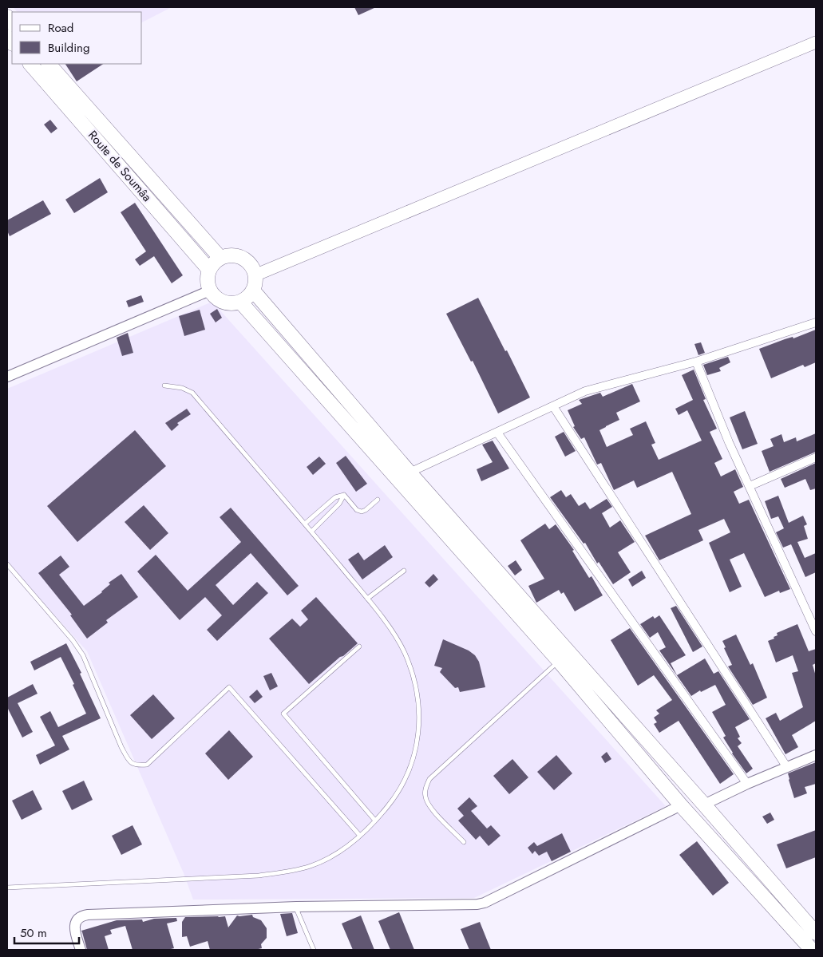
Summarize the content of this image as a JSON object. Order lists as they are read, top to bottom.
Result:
{
  "streets": {
    "highway": ["Route de Soumâa"]
  },
  "legend": ["Road", "Building"],
  "scale_bar": "50 m"
}
